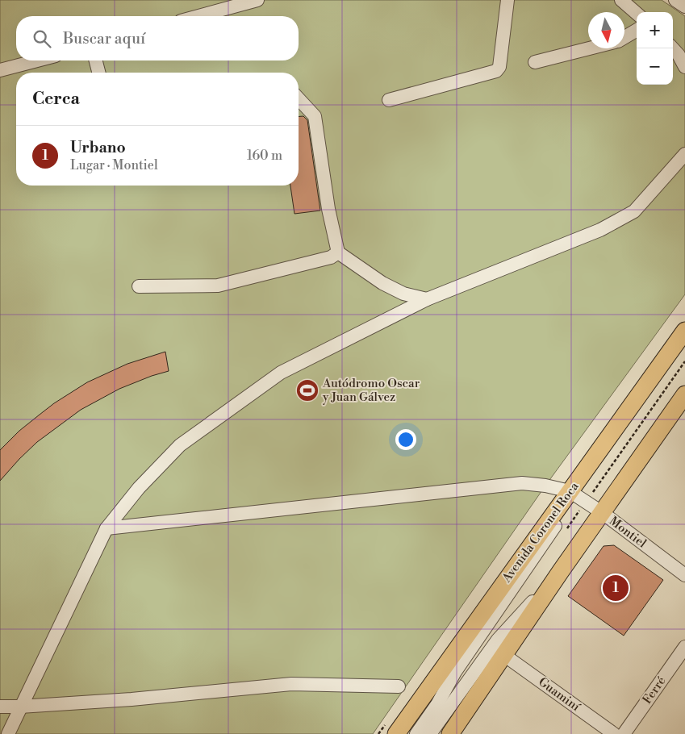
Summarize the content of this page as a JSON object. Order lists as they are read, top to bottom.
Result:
{
  "streets": {
    "main road": ["Avenida Coronel Roca"],
    "street": ["Montiel", "Ferré", "Guaminí"]
  },
  "crossings": [
    ["Avenida Coronel Roca", "Montiel"]
  ],
  "places": {
    "sports": ["Autódromo Oscar y Juan Gálvez"]
  },
  "north": "bottom",
  "page": {
    "map_buttons": ["+", "−"],
    "search": "Buscar aquí",
    "heading": "Cerca",
    "list": [
      {
        "mark": "1",
        "name": "Urbano",
        "note": "Lugar · Montiel",
        "value": "160 m"
      }
    ],
    "pins": "1"
  }
}
